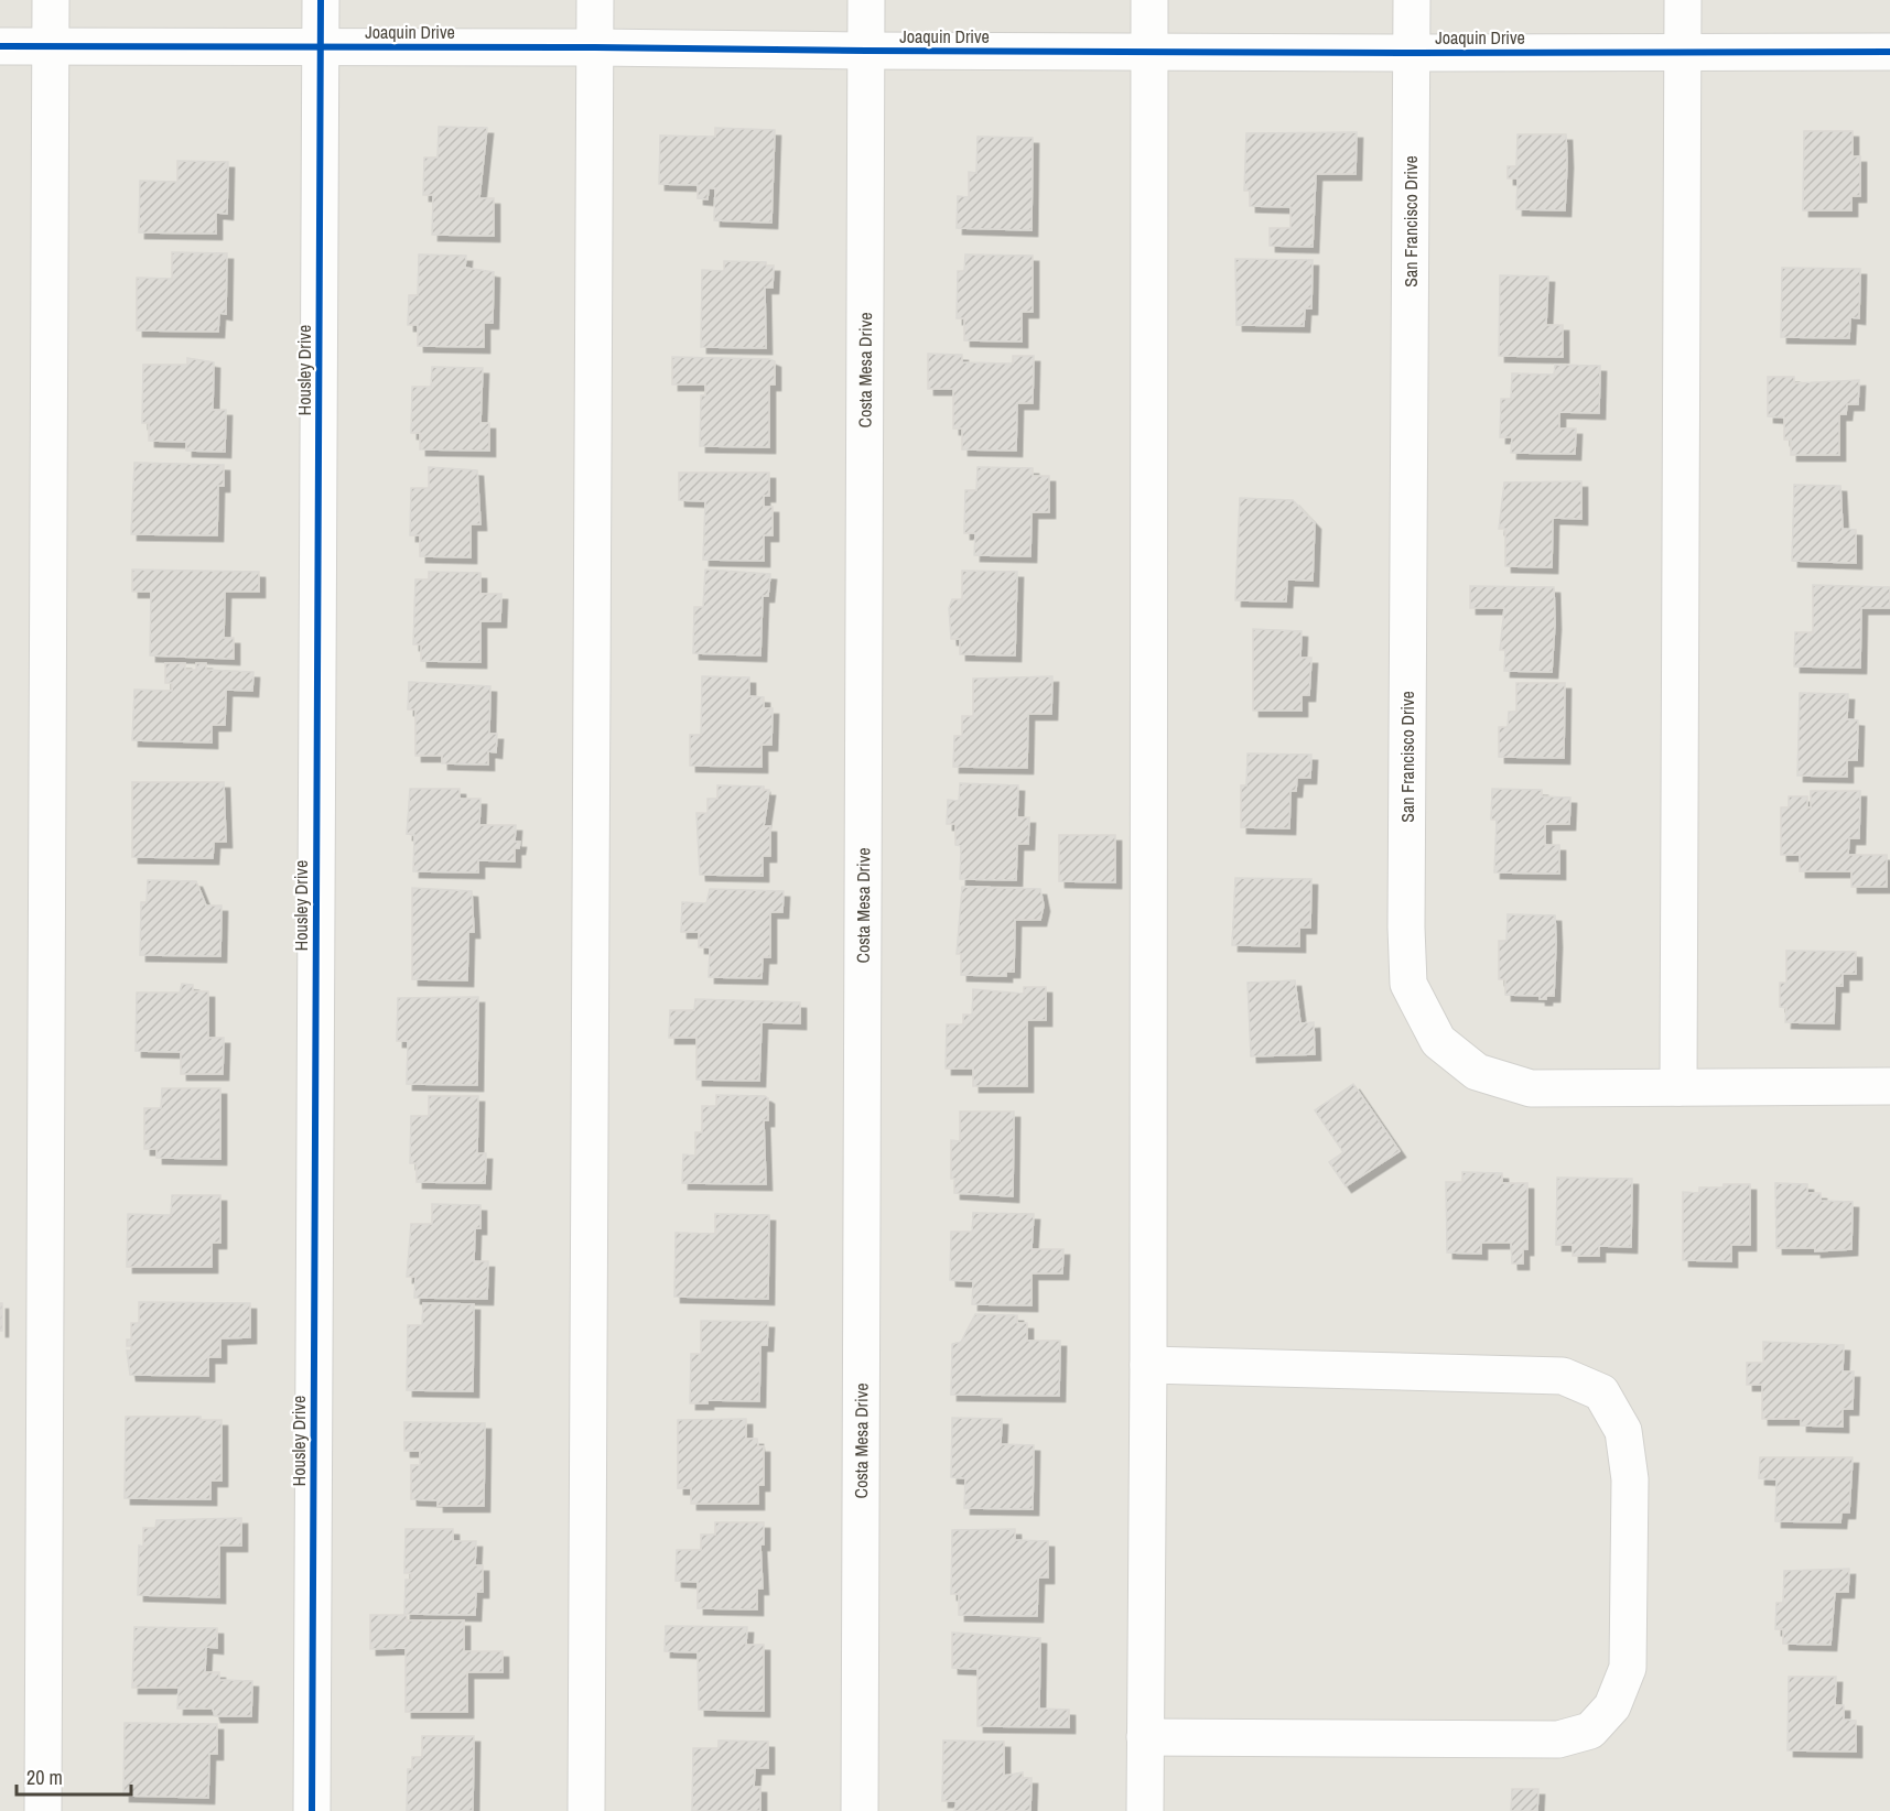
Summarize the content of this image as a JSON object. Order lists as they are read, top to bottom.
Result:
{
  "streets": {
    "street": [
      "Joaquin Drive",
      "San Francisco Drive",
      "Housley Drive",
      "Costa Mesa Drive"
    ]
  },
  "crossings": [
    ["Joaquin Drive", "San Francisco Drive"],
    ["Joaquin Drive", "Housley Drive"],
    ["Joaquin Drive", "Costa Mesa Drive"]
  ],
  "scale_bar": "20 m"
}
